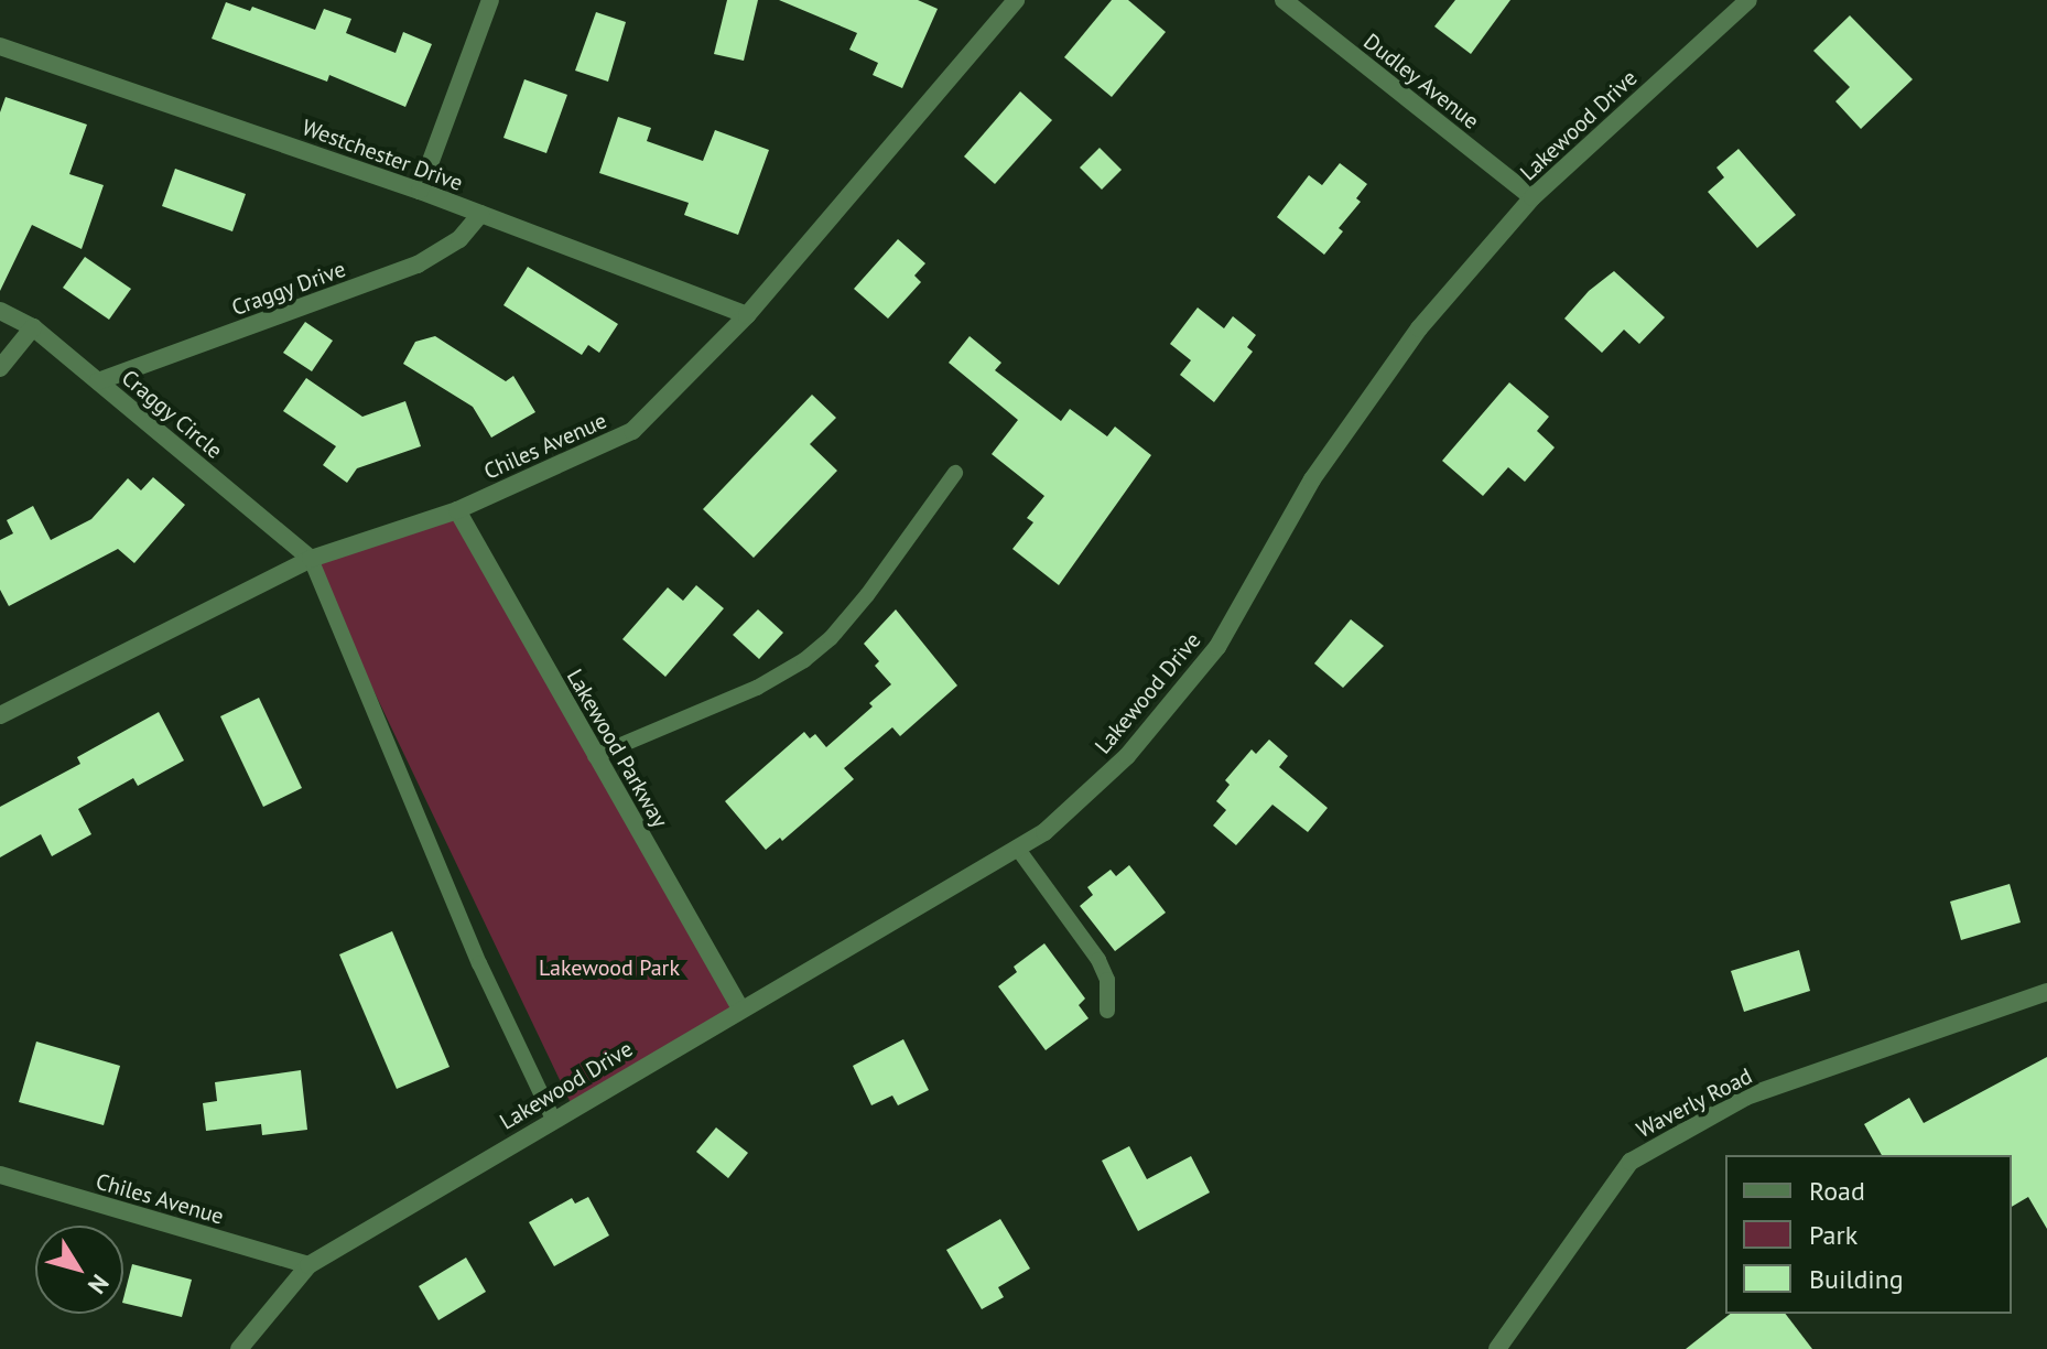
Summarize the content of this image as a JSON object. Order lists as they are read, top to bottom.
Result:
{
  "streets": {
    "street": [
      "Dudley Avenue",
      "Lakewood Drive",
      "Westchester Drive",
      "Craggy Drive",
      "Craggy Circle",
      "Chiles Avenue",
      "Lakewood Parkway",
      "Waverly Road"
    ]
  },
  "crossings": [
    ["Dudley Avenue", "Lakewood Drive"],
    ["Lakewood Drive", "Chiles Avenue"],
    ["Lakewood Drive", "Lakewood Parkway"],
    ["Westchester Drive", "Craggy Drive"],
    ["Westchester Drive", "Chiles Avenue"],
    ["Craggy Drive", "Craggy Circle"],
    ["Craggy Circle", "Chiles Avenue"],
    ["Chiles Avenue", "Lakewood Parkway"]
  ],
  "parks": ["Lakewood Park"],
  "legend": ["Road", "Park", "Building"],
  "north": "bottom right"
}
